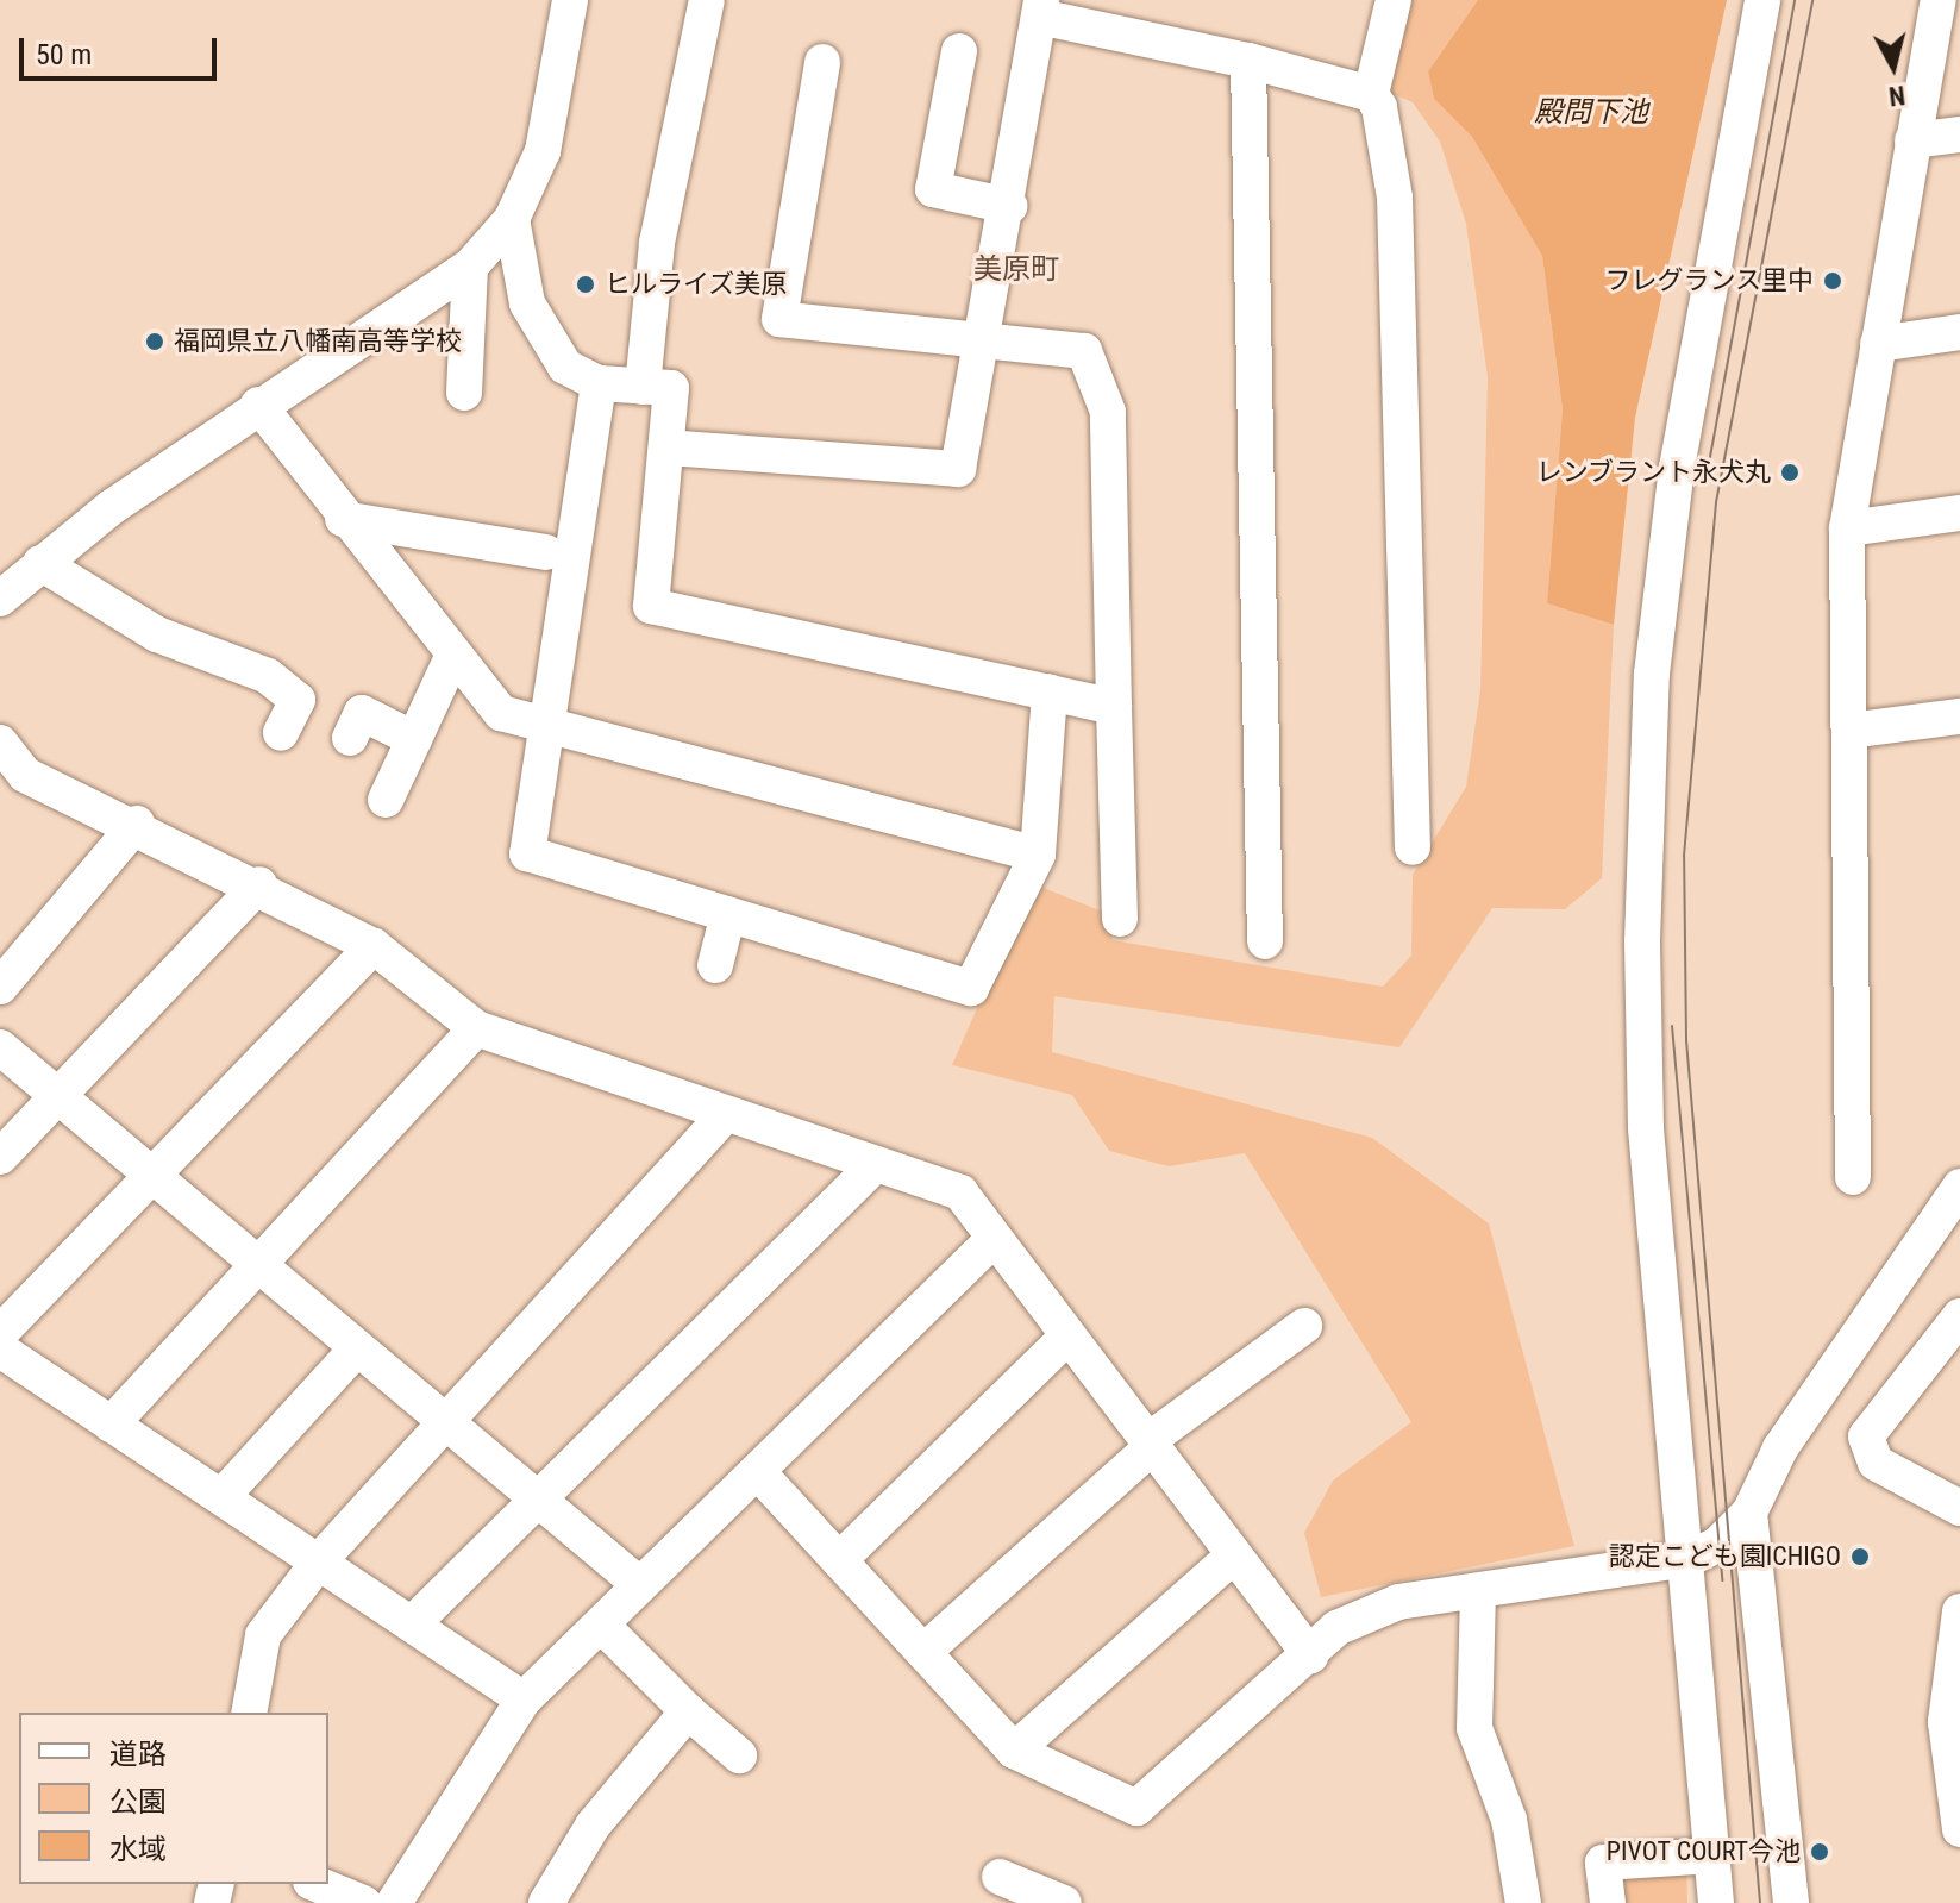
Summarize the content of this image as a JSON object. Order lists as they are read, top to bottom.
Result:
{
  "districts": ["美原町"],
  "water": ["殿問下池"],
  "places": [
    "フレグランス里中",
    "ヒルライズ美原",
    "福岡県立八幡南高等学校",
    "レンブラント永犬丸",
    "認定こども園ICHIGO",
    "PIVOT COURT今池"
  ],
  "legend": ["道路", "公園", "水域"],
  "scale_bar": "50 m",
  "north": "bottom"
}
